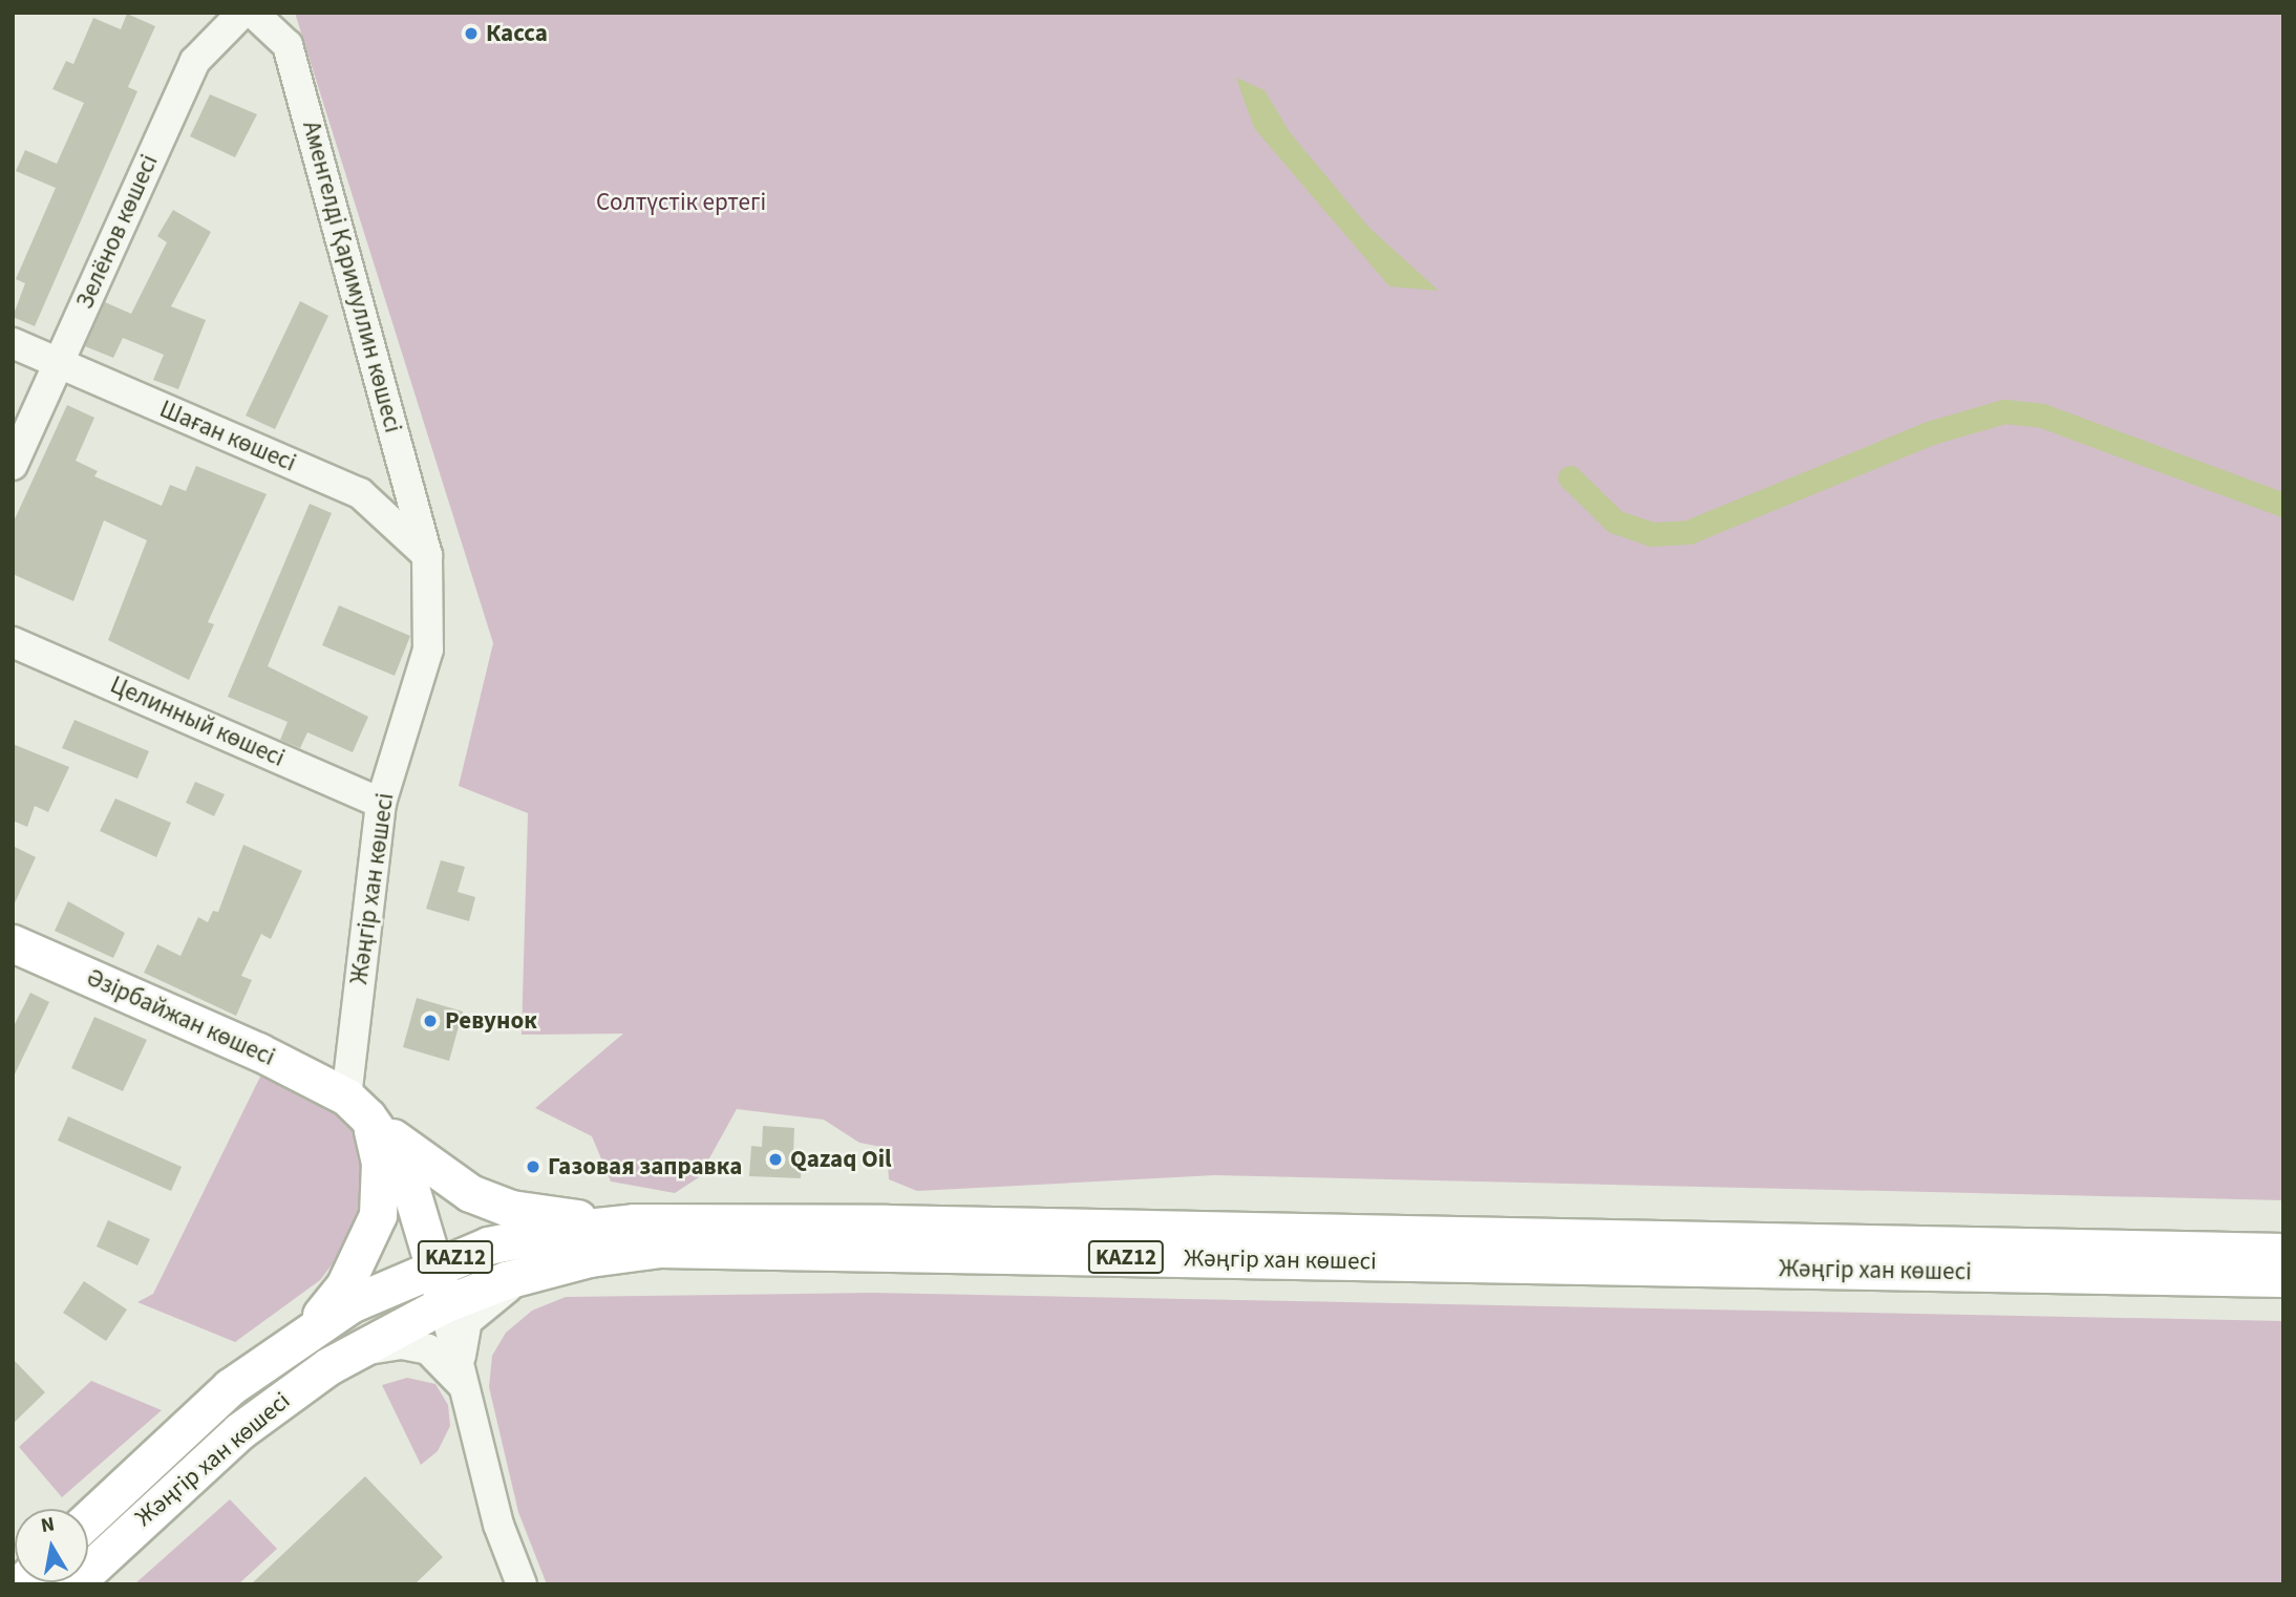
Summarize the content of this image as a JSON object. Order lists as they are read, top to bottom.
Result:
{
  "streets": {
    "main road": ["Жәңгір хан көшесі", "Әзірбайжан көшесі", "KAZ12"],
    "street": [
      "Зелёнов көшесі",
      "Аменгелді Қаримуллин көшесі",
      "Шаған көшесі",
      "Целинный көшесі"
    ]
  },
  "crossings": [
    ["Зелёнов көшесі", "Шаған көшесі"],
    ["Аменгелді Қаримуллин көшесі", "Шаған көшесі"],
    ["Аменгелді Қаримуллин көшесі", "Жәңгір хан көшесі"],
    ["Шаған көшесі", "Жәңгір хан көшесі"],
    ["Целинный көшесі", "Жәңгір хан көшесі"],
    ["Жәңгір хан көшесі", "Әзірбайжан көшесі"]
  ],
  "parks": ["Солтүстік ертегі"],
  "places": [
    "Касса",
    "Ревунок",
    "Qazaq Oil",
    "Газовая заправка"
  ],
  "north": "top"
}
